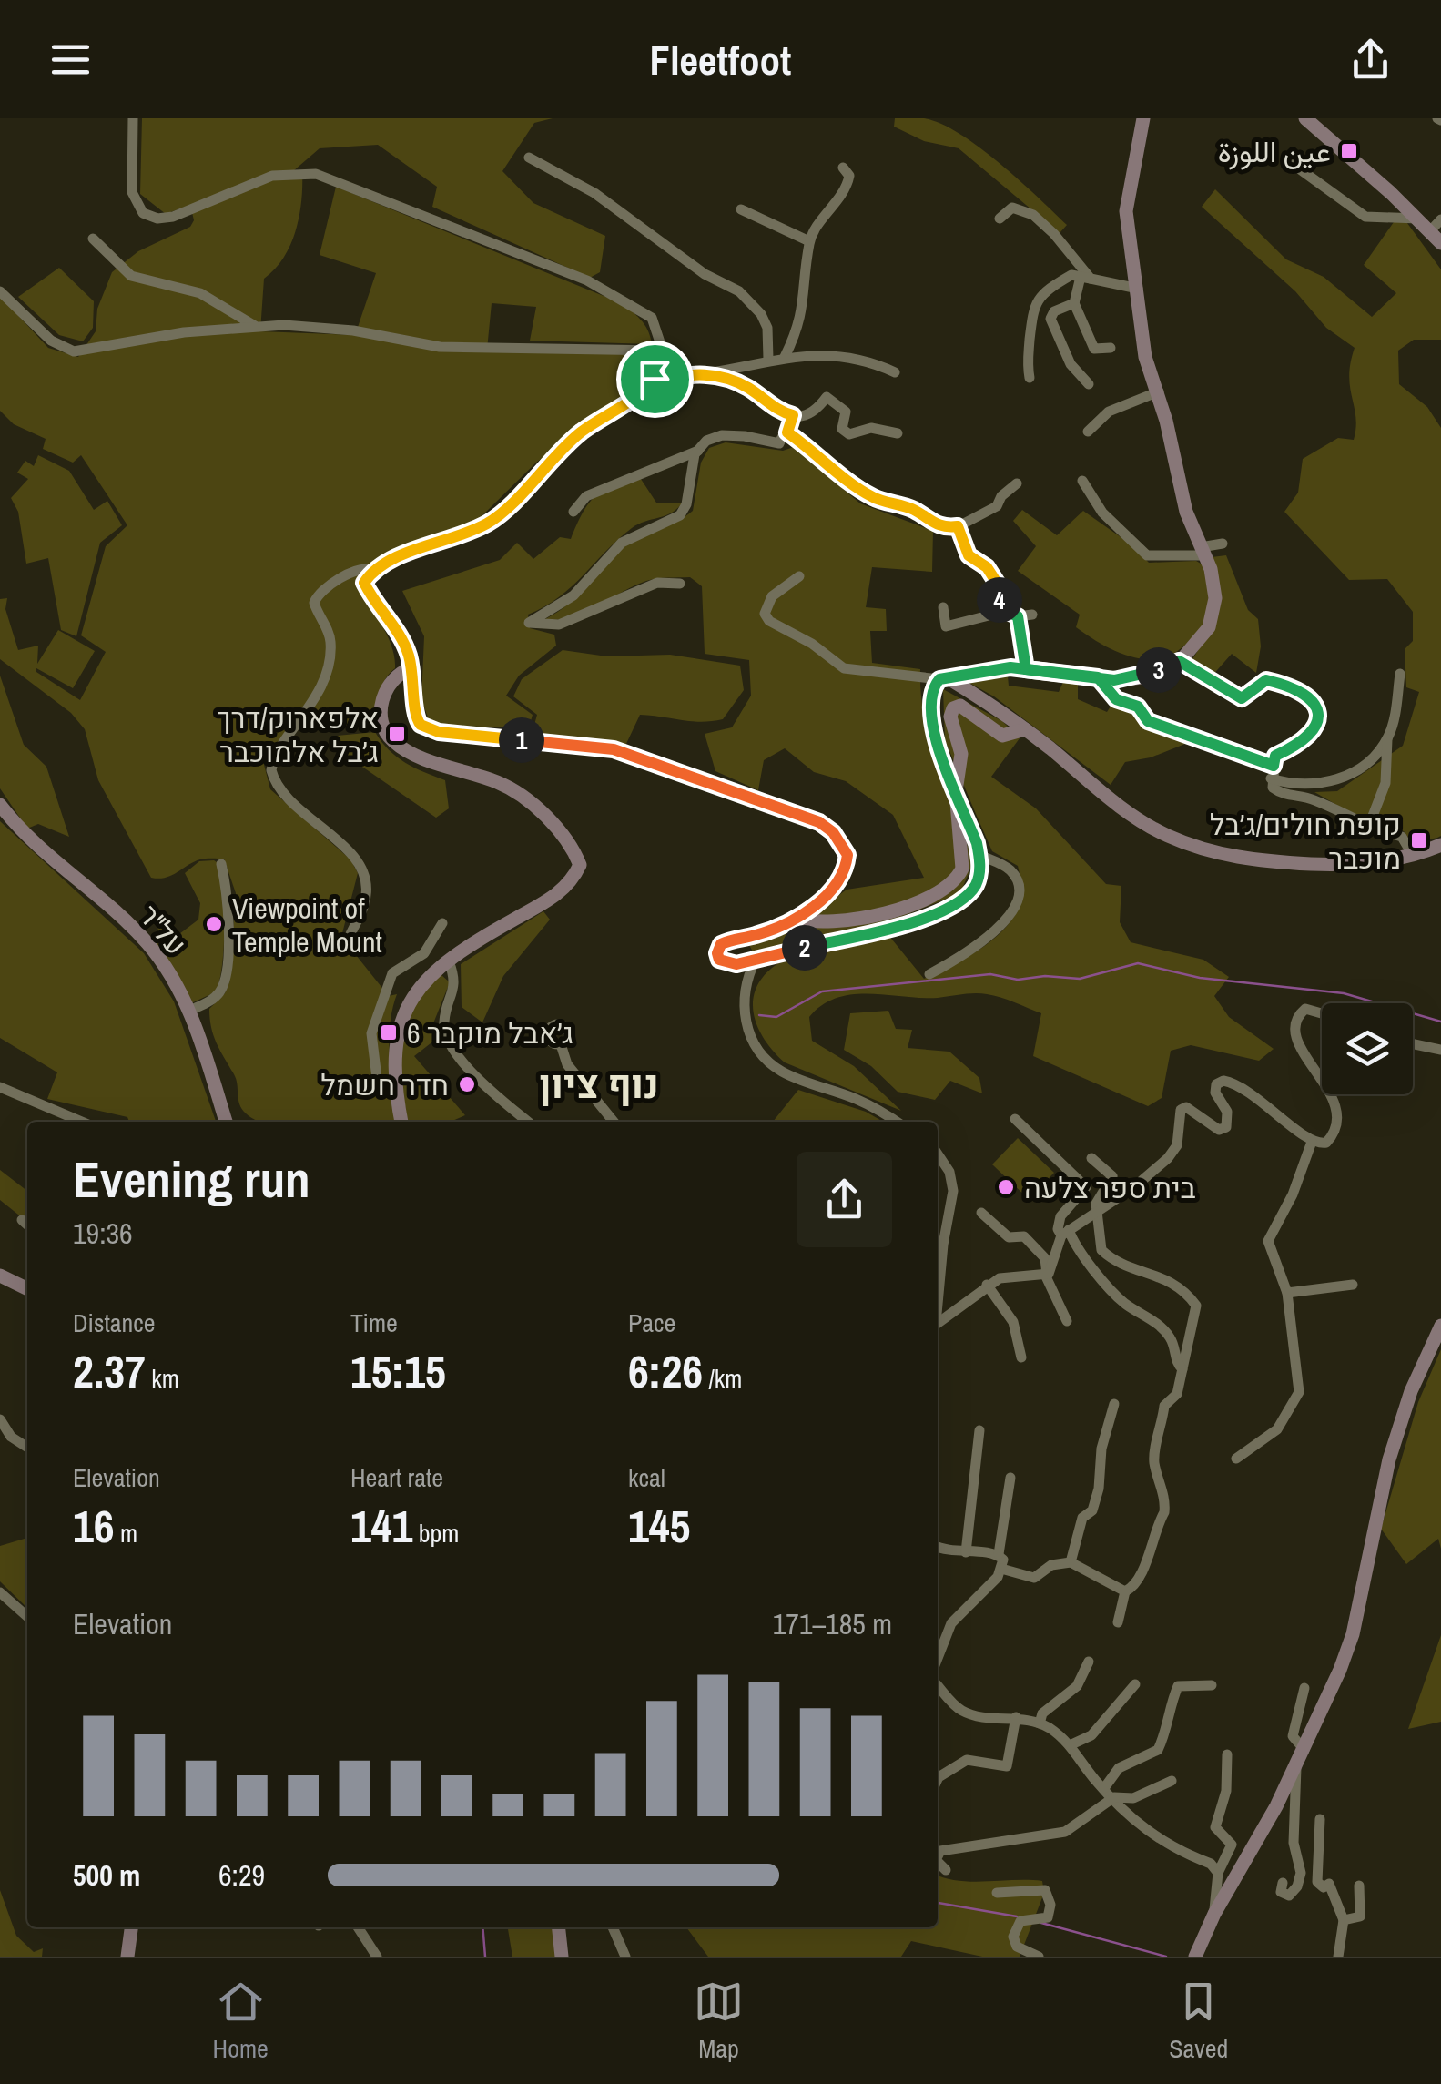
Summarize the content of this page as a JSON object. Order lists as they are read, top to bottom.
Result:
{
  "streets": {
    "street": ["על\"ר"]
  },
  "districts": ["נוף ציון"],
  "places": {
    "transit": [
      "عين اللوزة",
      "אלפארוק/דרך ג׳בל אלמוכבר",
      "קופת חולים/ג׳בל מוכבר",
      "ג׳אבל מוקבר 6"
    ],
    "other": ["Viewpoint of Temple Mount", "חדר חשמל", "בית ספר צלעה"]
  },
  "page": {
    "header": "Fleetfoot",
    "pins": [
      "4",
      "3",
      "1",
      "2"
    ],
    "heading": ["Evening run", "19:36"],
    "stats": [
      ["Distance", "2.37 km"],
      ["Time", "15:15"],
      ["Pace", "6:26 /km"],
      ["Elevation", "16 m"],
      ["Heart rate", "141 bpm"],
      ["kcal", "145"]
    ],
    "chart": ["Elevation", "171–185 m"],
    "list": [
      {
        "name": "500 m",
        "note": "6:29"
      }
    ],
    "tabs": ["Home", "Map", "Saved"]
  }
}
